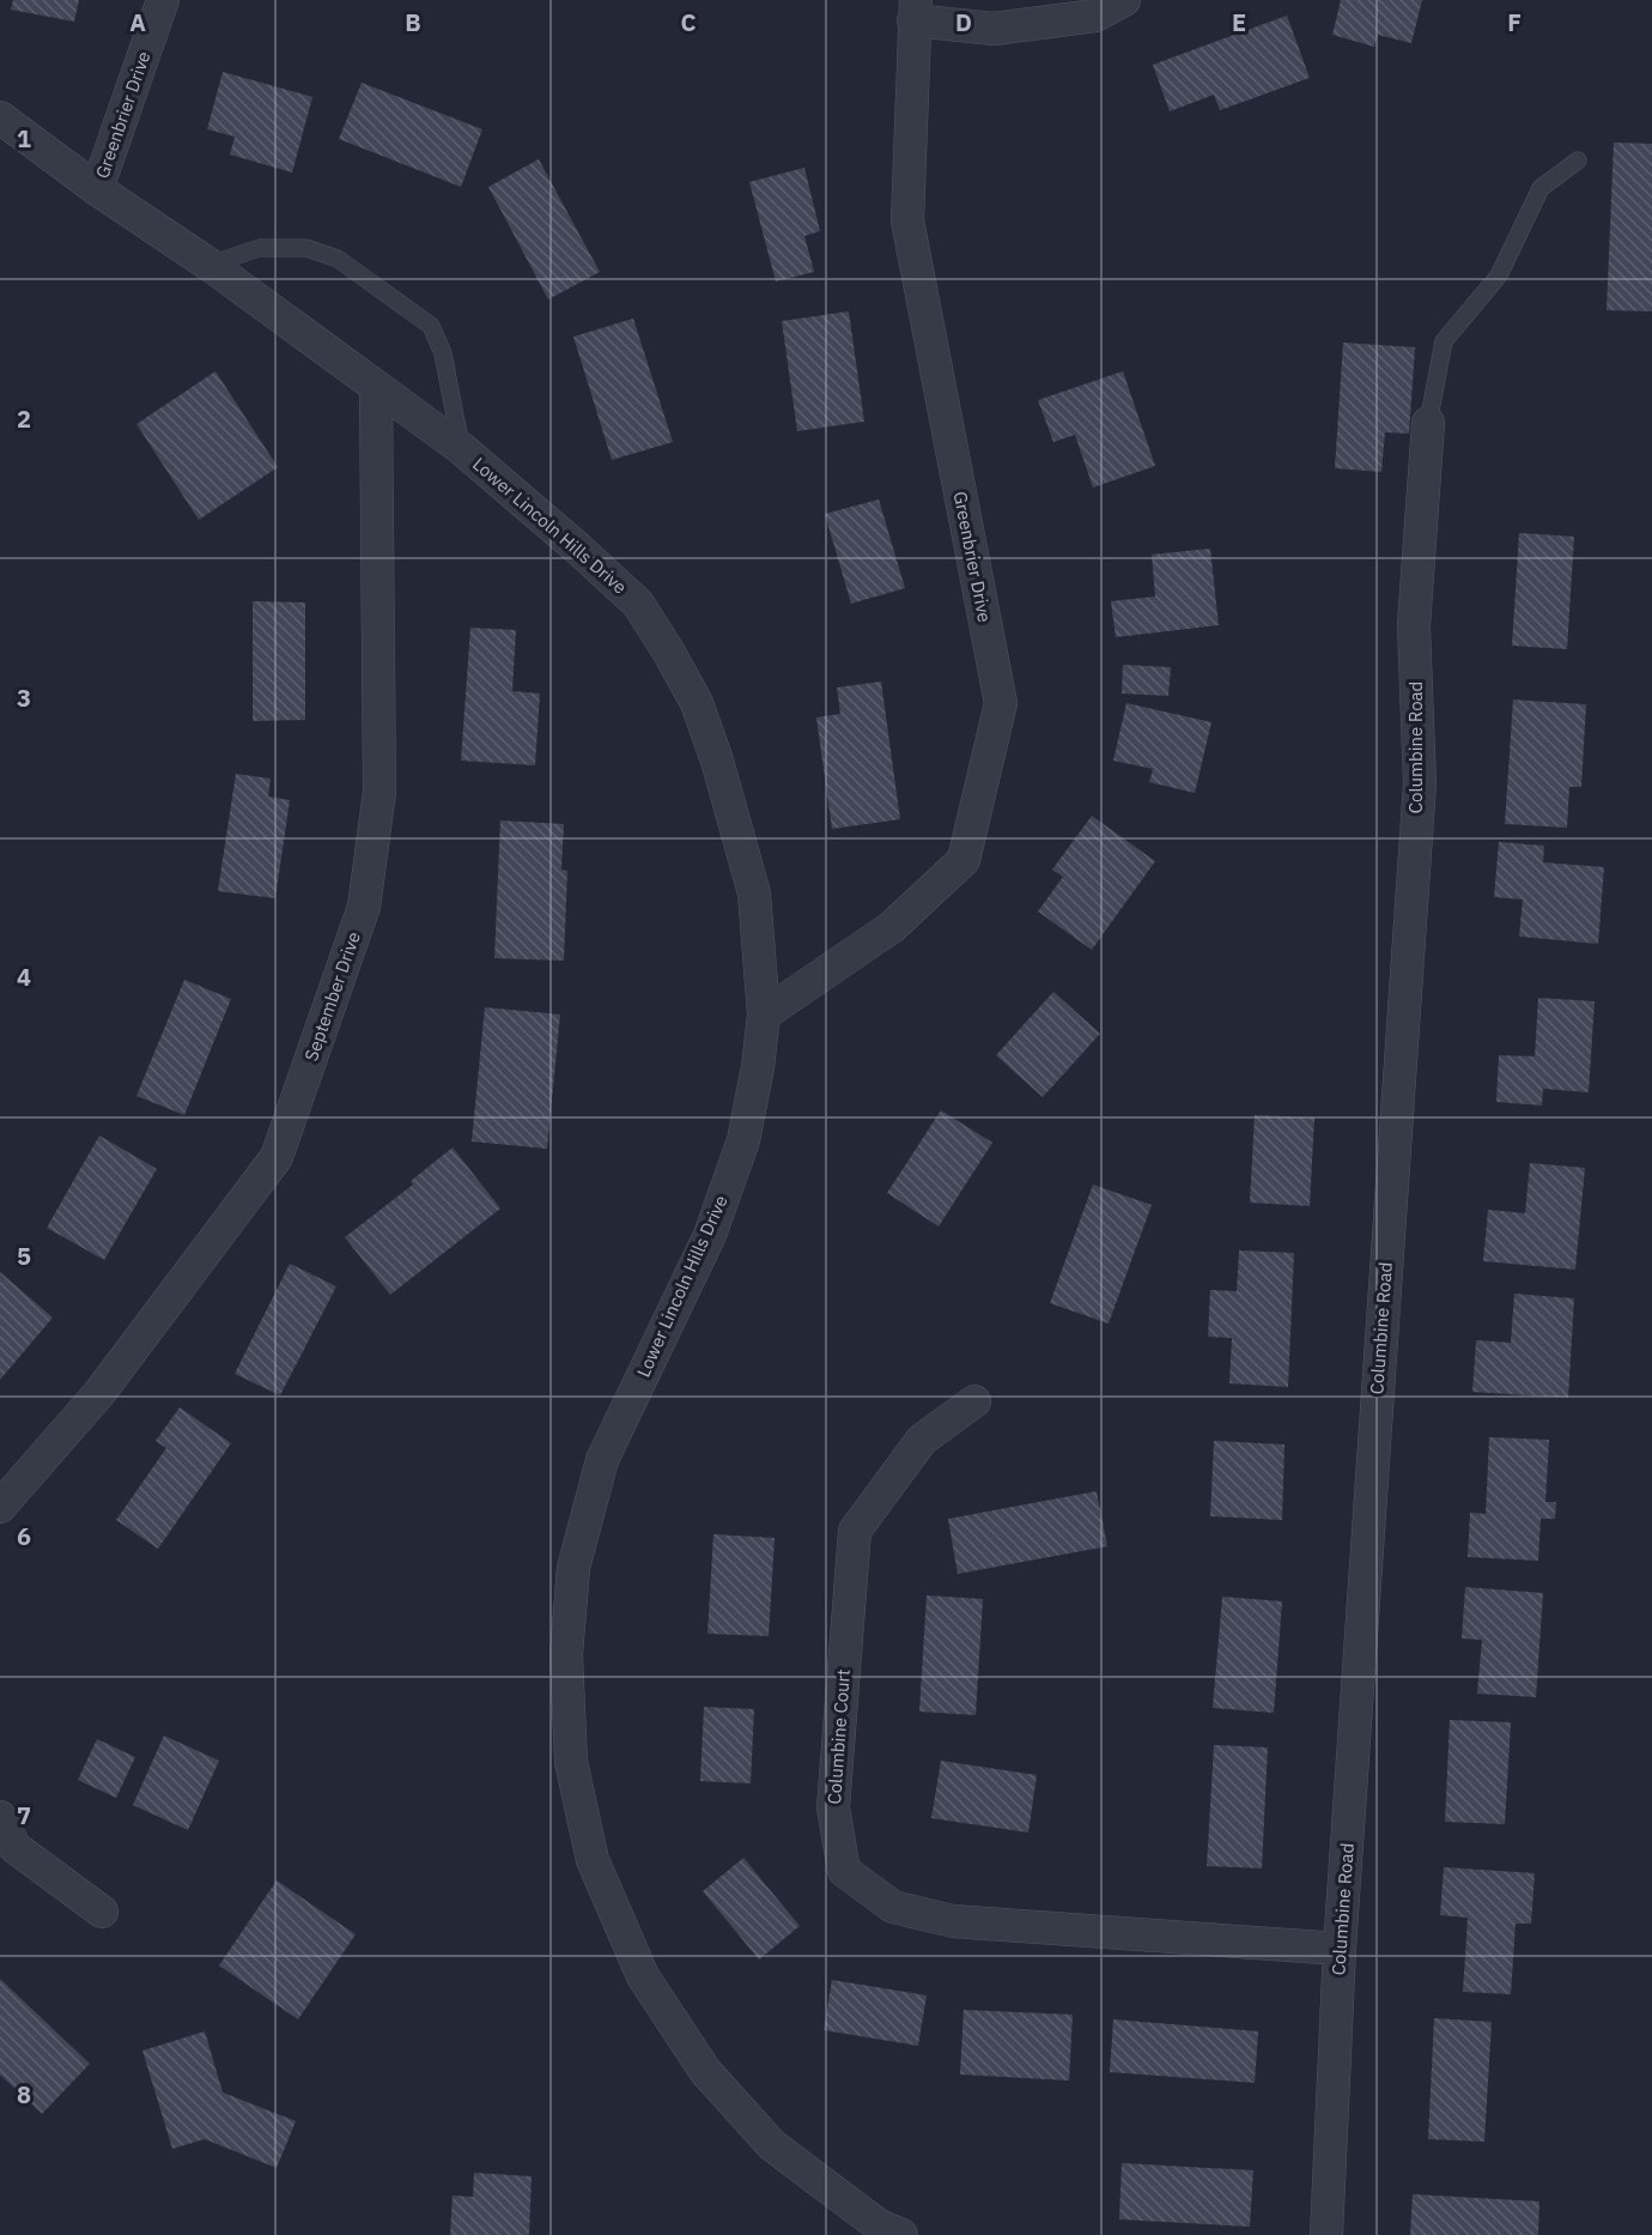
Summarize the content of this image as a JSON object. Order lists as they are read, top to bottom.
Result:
{
  "streets": {
    "street": [
      "Greenbrier Drive",
      "Lower Lincoln Hills Drive",
      "Columbine Road",
      "September Drive",
      "Columbine Court"
    ]
  },
  "crossings": [
    ["Greenbrier Drive", "Lower Lincoln Hills Drive"],
    ["Lower Lincoln Hills Drive", "September Drive"],
    ["Columbine Road", "Columbine Court"]
  ],
  "grid": {
    "columns": [
      "A",
      "B",
      "C",
      "D",
      "E",
      "F"
    ],
    "rows": [
      "1",
      "2",
      "3",
      "4",
      "5",
      "6",
      "7",
      "8"
    ]
  }
}
